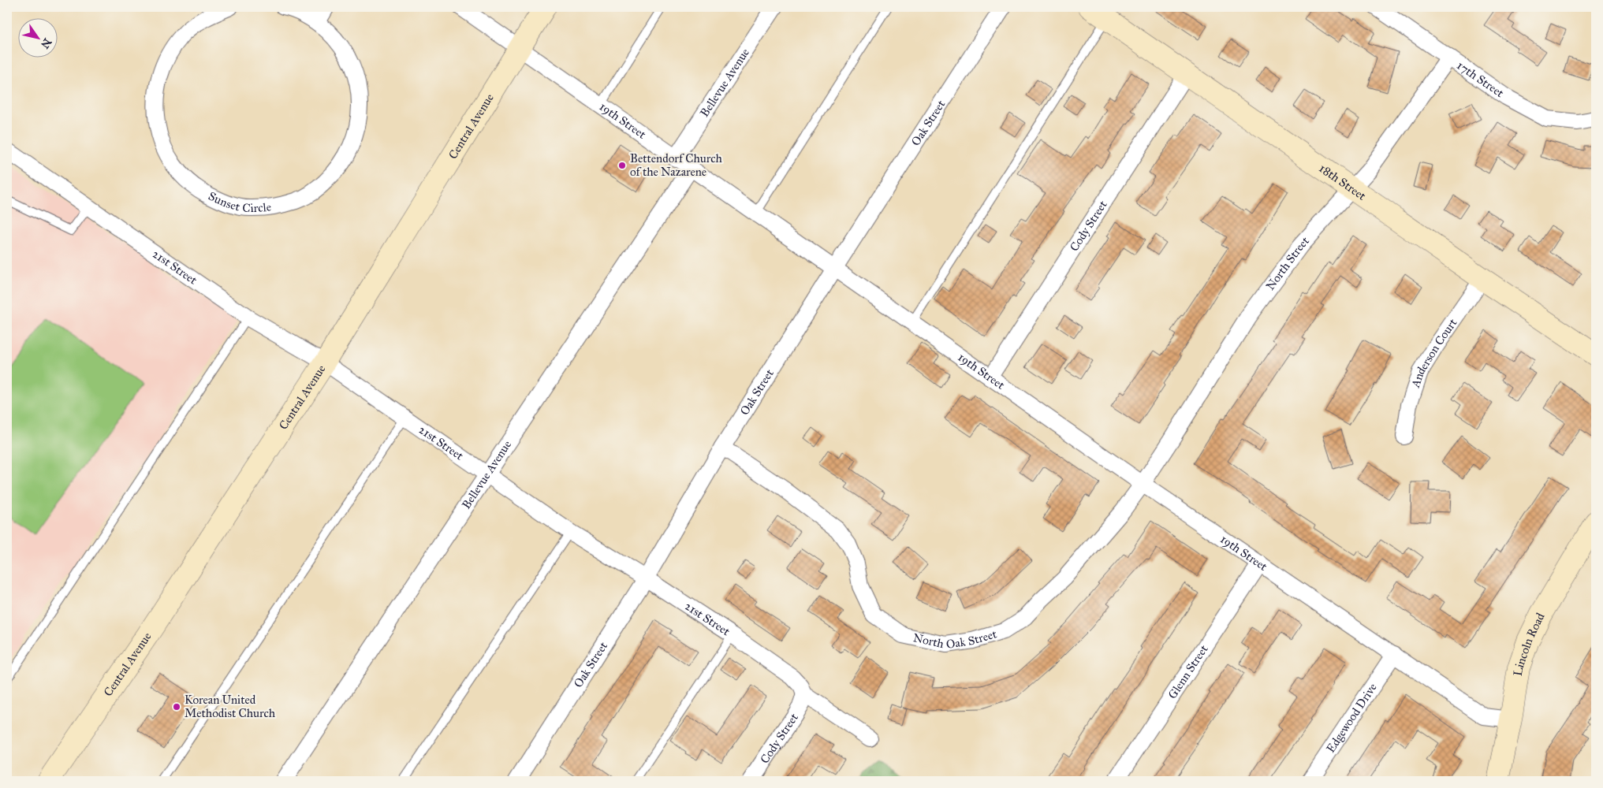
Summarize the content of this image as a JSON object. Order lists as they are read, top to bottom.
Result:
{
  "streets": {
    "street": [
      "17th Street",
      "Bellevue Avenue",
      "19th Street",
      "Oak Street",
      "Central Avenue",
      "18th Street",
      "Sunset Circle",
      "Cody Street",
      "North Street",
      "21st Street",
      "Anderson Court",
      "North Oak Street",
      "Lincoln Road",
      "Glenn Street",
      "Edgewood Drive"
    ]
  },
  "crossings": [
    ["17th Street", "North Street"],
    ["Bellevue Avenue", "19th Street"],
    ["Bellevue Avenue", "21st Street"],
    ["19th Street", "Oak Street"],
    ["19th Street", "Central Avenue"],
    ["19th Street", "Cody Street"],
    ["19th Street", "North Street"],
    ["19th Street", "North Oak Street"],
    ["19th Street", "Lincoln Road"],
    ["19th Street", "Glenn Street"],
    ["19th Street", "Edgewood Drive"],
    ["Oak Street", "21st Street"],
    ["Oak Street", "North Oak Street"],
    ["Central Avenue", "21st Street"],
    ["18th Street", "Cody Street"],
    ["18th Street", "North Street"],
    ["18th Street", "Anderson Court"],
    ["Cody Street", "21st Street"],
    ["North Street", "North Oak Street"]
  ],
  "places": ["Bettendorf Church of the Nazarene", "Korean United Methodist Church"],
  "north": "bottom right"
}
